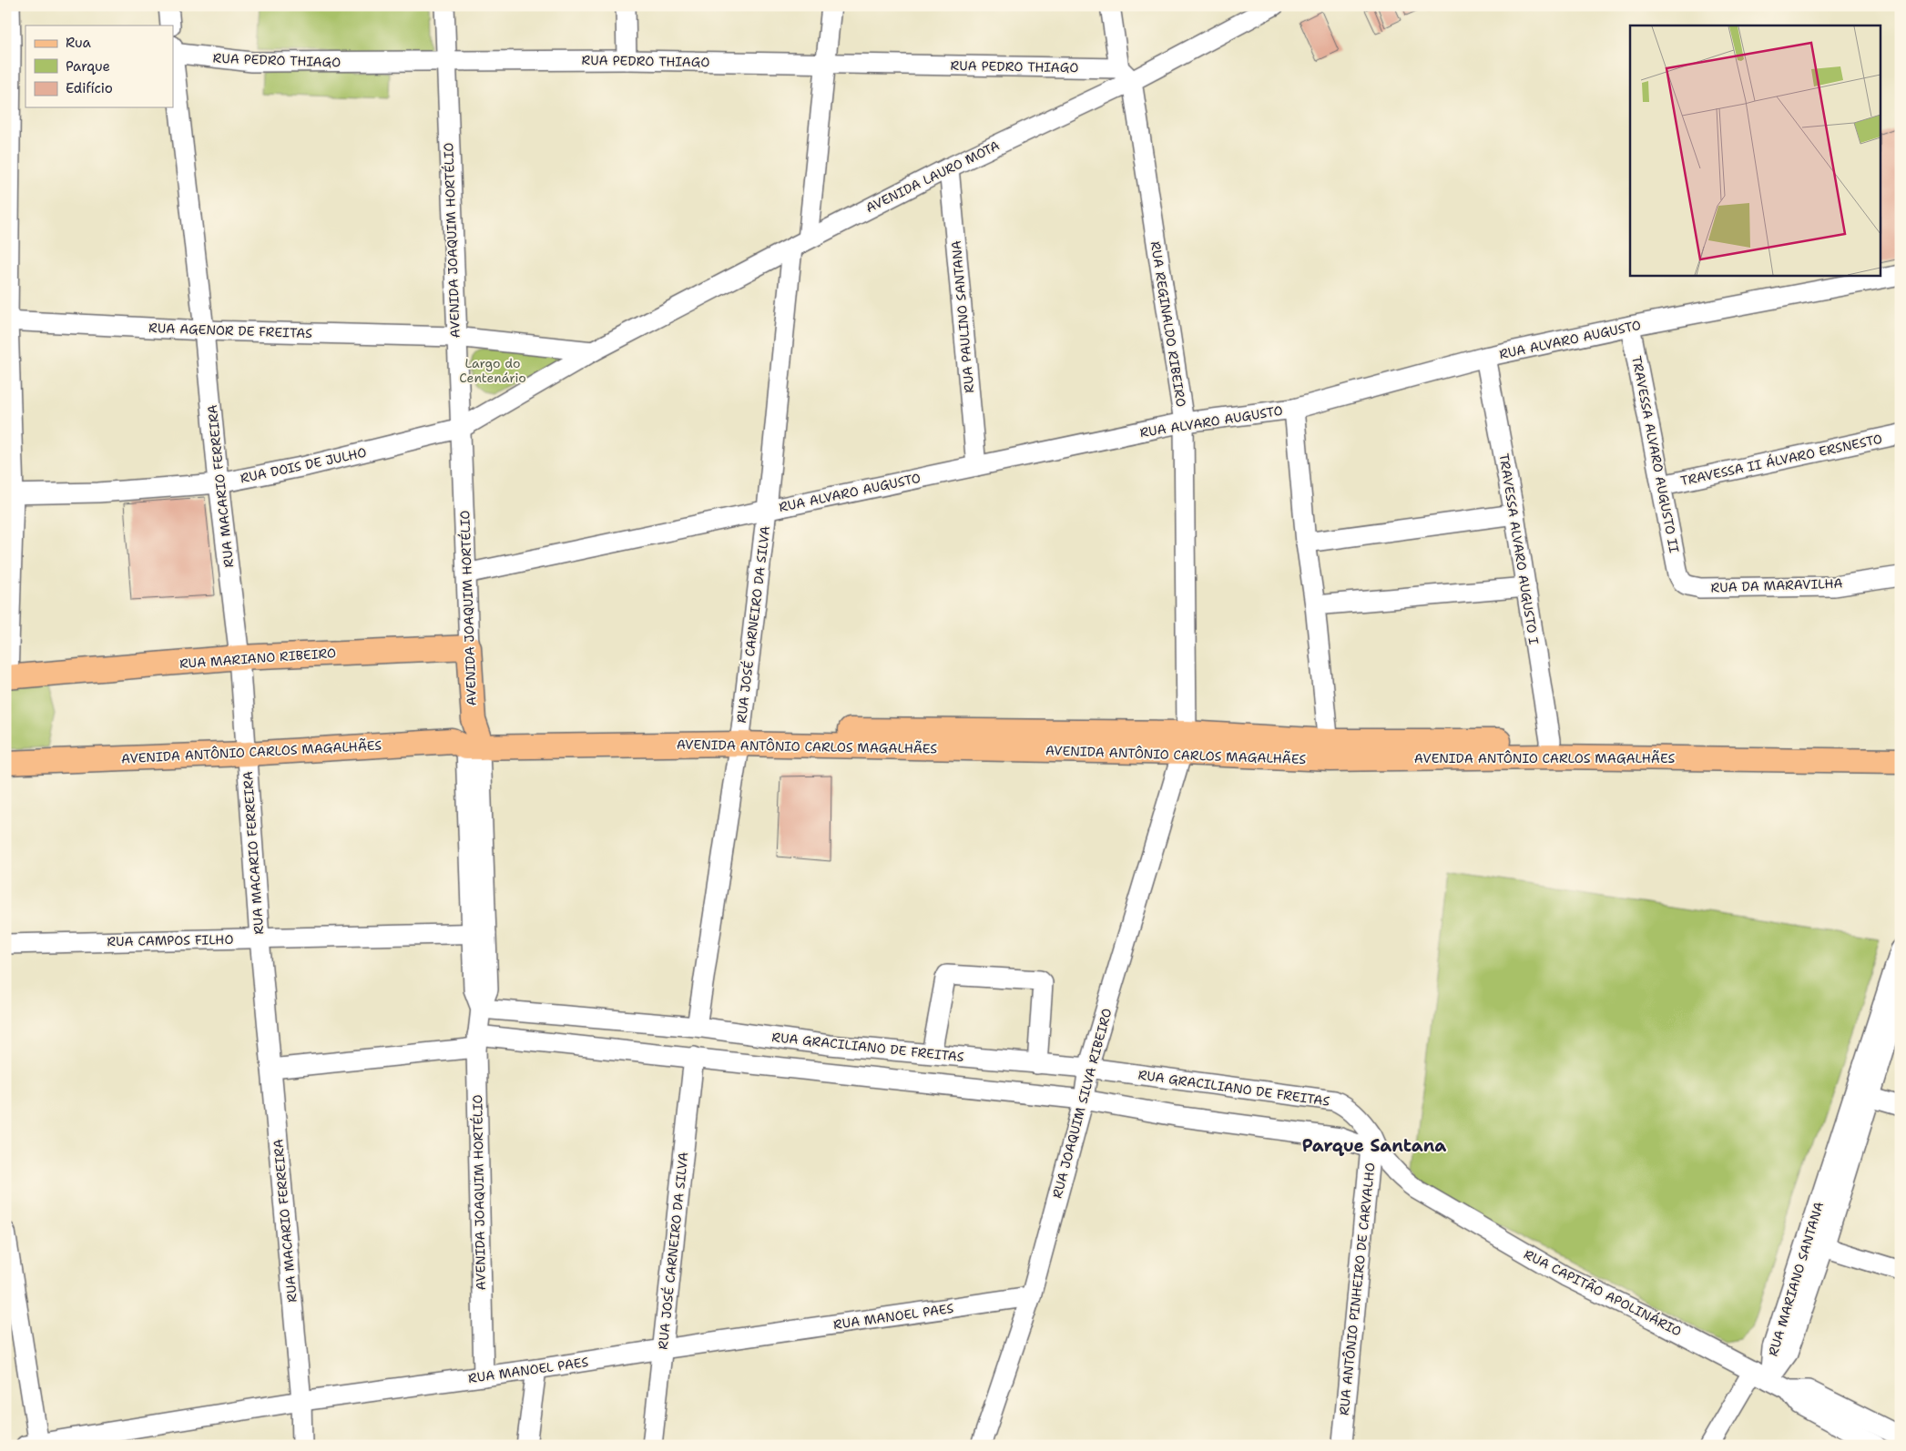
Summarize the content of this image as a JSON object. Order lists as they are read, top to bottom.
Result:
{
  "streets": {
    "main road": ["AVENIDA JOAQUIM HORTÉLIO", "RUA MARIANO RIBEIRO", "AVENIDA ANTÔNIO CARLOS MAGALHÃES"],
    "street": [
      "RUA PEDRO THIAGO",
      "AVENIDA LAURO MOTA",
      "RUA PAULINO SANTANA",
      "RUA REGINALDO RIBEIRO",
      "RUA AGENOR DE FREITAS",
      "RUA ALVARO AUGUSTO",
      "TRAVESSA ALVARO AUGUSTO II",
      "TRAVESSA II ÁLVARO ERSNESTO",
      "RUA DOIS DE JULHO",
      "RUA MACARIO FERREIRA",
      "TRAVESSA ALVARO AUGUSTO I",
      "RUA DA MARAVILHA",
      "RUA JOSÉ CARNEIRO DA SILVA",
      "RUA CAMPOS FILHO",
      "RUA GRACILIANO DE FREITAS",
      "RUA JOAQUIM SILVA RIBEIRO",
      "RUA MARIANO SANTANA",
      "RUA ANTÔNIO PINHEIRO DE CARVALHO",
      "RUA CAPITÃO APOLINÁRIO",
      "RUA MANOEL PAES"
    ]
  },
  "crossings": [
    ["RUA PEDRO THIAGO", "AVENIDA LAURO MOTA"],
    ["RUA PEDRO THIAGO", "AVENIDA JOAQUIM HORTÉLIO"],
    ["RUA PEDRO THIAGO", "RUA REGINALDO RIBEIRO"],
    ["RUA PEDRO THIAGO", "RUA JOSÉ CARNEIRO DA SILVA"],
    ["AVENIDA LAURO MOTA", "AVENIDA JOAQUIM HORTÉLIO"],
    ["AVENIDA LAURO MOTA", "RUA PAULINO SANTANA"],
    ["AVENIDA LAURO MOTA", "RUA REGINALDO RIBEIRO"],
    ["AVENIDA LAURO MOTA", "RUA DOIS DE JULHO"],
    ["AVENIDA LAURO MOTA", "RUA JOSÉ CARNEIRO DA SILVA"],
    ["AVENIDA JOAQUIM HORTÉLIO", "RUA AGENOR DE FREITAS"],
    ["AVENIDA JOAQUIM HORTÉLIO", "RUA ALVARO AUGUSTO"],
    ["AVENIDA JOAQUIM HORTÉLIO", "RUA DOIS DE JULHO"],
    ["AVENIDA JOAQUIM HORTÉLIO", "RUA MARIANO RIBEIRO"],
    ["AVENIDA JOAQUIM HORTÉLIO", "AVENIDA ANTÔNIO CARLOS MAGALHÃES"],
    ["AVENIDA JOAQUIM HORTÉLIO", "RUA CAMPOS FILHO"],
    ["AVENIDA JOAQUIM HORTÉLIO", "RUA GRACILIANO DE FREITAS"],
    ["AVENIDA JOAQUIM HORTÉLIO", "RUA MANOEL PAES"],
    ["RUA PAULINO SANTANA", "RUA ALVARO AUGUSTO"],
    ["RUA REGINALDO RIBEIRO", "RUA ALVARO AUGUSTO"],
    ["RUA REGINALDO RIBEIRO", "AVENIDA ANTÔNIO CARLOS MAGALHÃES"],
    ["RUA REGINALDO RIBEIRO", "RUA JOAQUIM SILVA RIBEIRO"],
    ["RUA AGENOR DE FREITAS", "RUA MACARIO FERREIRA"],
    ["RUA ALVARO AUGUSTO", "TRAVESSA ALVARO AUGUSTO II"],
    ["RUA ALVARO AUGUSTO", "TRAVESSA ALVARO AUGUSTO I"],
    ["RUA ALVARO AUGUSTO", "RUA JOSÉ CARNEIRO DA SILVA"],
    ["TRAVESSA ALVARO AUGUSTO II", "TRAVESSA II ÁLVARO ERSNESTO"],
    ["TRAVESSA ALVARO AUGUSTO II", "RUA DA MARAVILHA"],
    ["RUA DOIS DE JULHO", "RUA MACARIO FERREIRA"],
    ["RUA MACARIO FERREIRA", "RUA MARIANO RIBEIRO"],
    ["RUA MACARIO FERREIRA", "AVENIDA ANTÔNIO CARLOS MAGALHÃES"],
    ["RUA MACARIO FERREIRA", "RUA CAMPOS FILHO"],
    ["RUA MACARIO FERREIRA", "RUA MANOEL PAES"],
    ["TRAVESSA ALVARO AUGUSTO I", "AVENIDA ANTÔNIO CARLOS MAGALHÃES"],
    ["RUA JOSÉ CARNEIRO DA SILVA", "AVENIDA ANTÔNIO CARLOS MAGALHÃES"],
    ["RUA JOSÉ CARNEIRO DA SILVA", "RUA GRACILIANO DE FREITAS"],
    ["RUA JOSÉ CARNEIRO DA SILVA", "RUA MANOEL PAES"],
    ["AVENIDA ANTÔNIO CARLOS MAGALHÃES", "RUA JOAQUIM SILVA RIBEIRO"],
    ["RUA GRACILIANO DE FREITAS", "RUA JOAQUIM SILVA RIBEIRO"],
    ["RUA GRACILIANO DE FREITAS", "RUA ANTÔNIO PINHEIRO DE CARVALHO"],
    ["RUA GRACILIANO DE FREITAS", "RUA CAPITÃO APOLINÁRIO"],
    ["RUA JOAQUIM SILVA RIBEIRO", "RUA MANOEL PAES"],
    ["RUA MARIANO SANTANA", "RUA CAPITÃO APOLINÁRIO"],
    ["RUA ANTÔNIO PINHEIRO DE CARVALHO", "RUA CAPITÃO APOLINÁRIO"]
  ],
  "districts": ["Parque Santana"],
  "parks": ["Largo do Centenário"],
  "legend": ["Rua", "Parque", "Edifício"]
}
